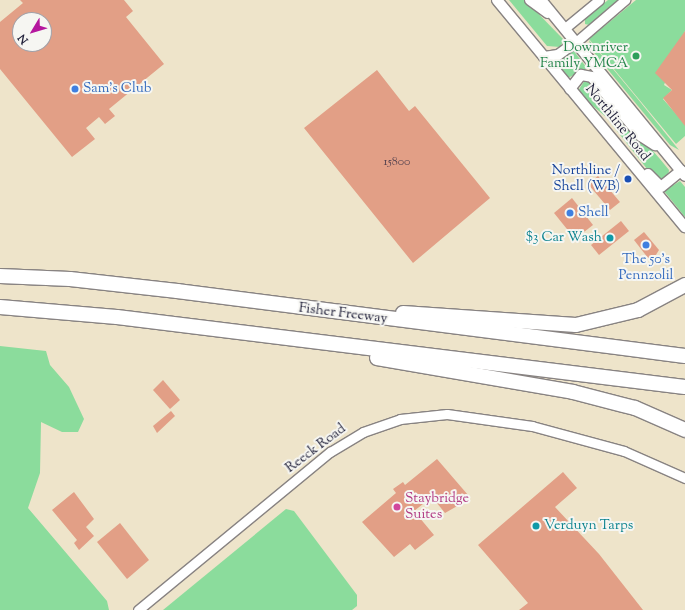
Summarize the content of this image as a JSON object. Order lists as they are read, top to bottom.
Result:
{
  "streets": {
    "highway": ["Fisher Freeway"],
    "main road": ["Northline Road"],
    "street": ["Reeck Road"]
  },
  "places": [
    "Downriver Family YMCA",
    "Sam's Club",
    "Northline / Shell (WB)",
    "Shell",
    "$3 Car Wash",
    "The 50's Pennzolil",
    "Staybridge Suites",
    "Verduyn Tarps"
  ],
  "house_numbers": ["15800"],
  "north": "bottom left"
}
